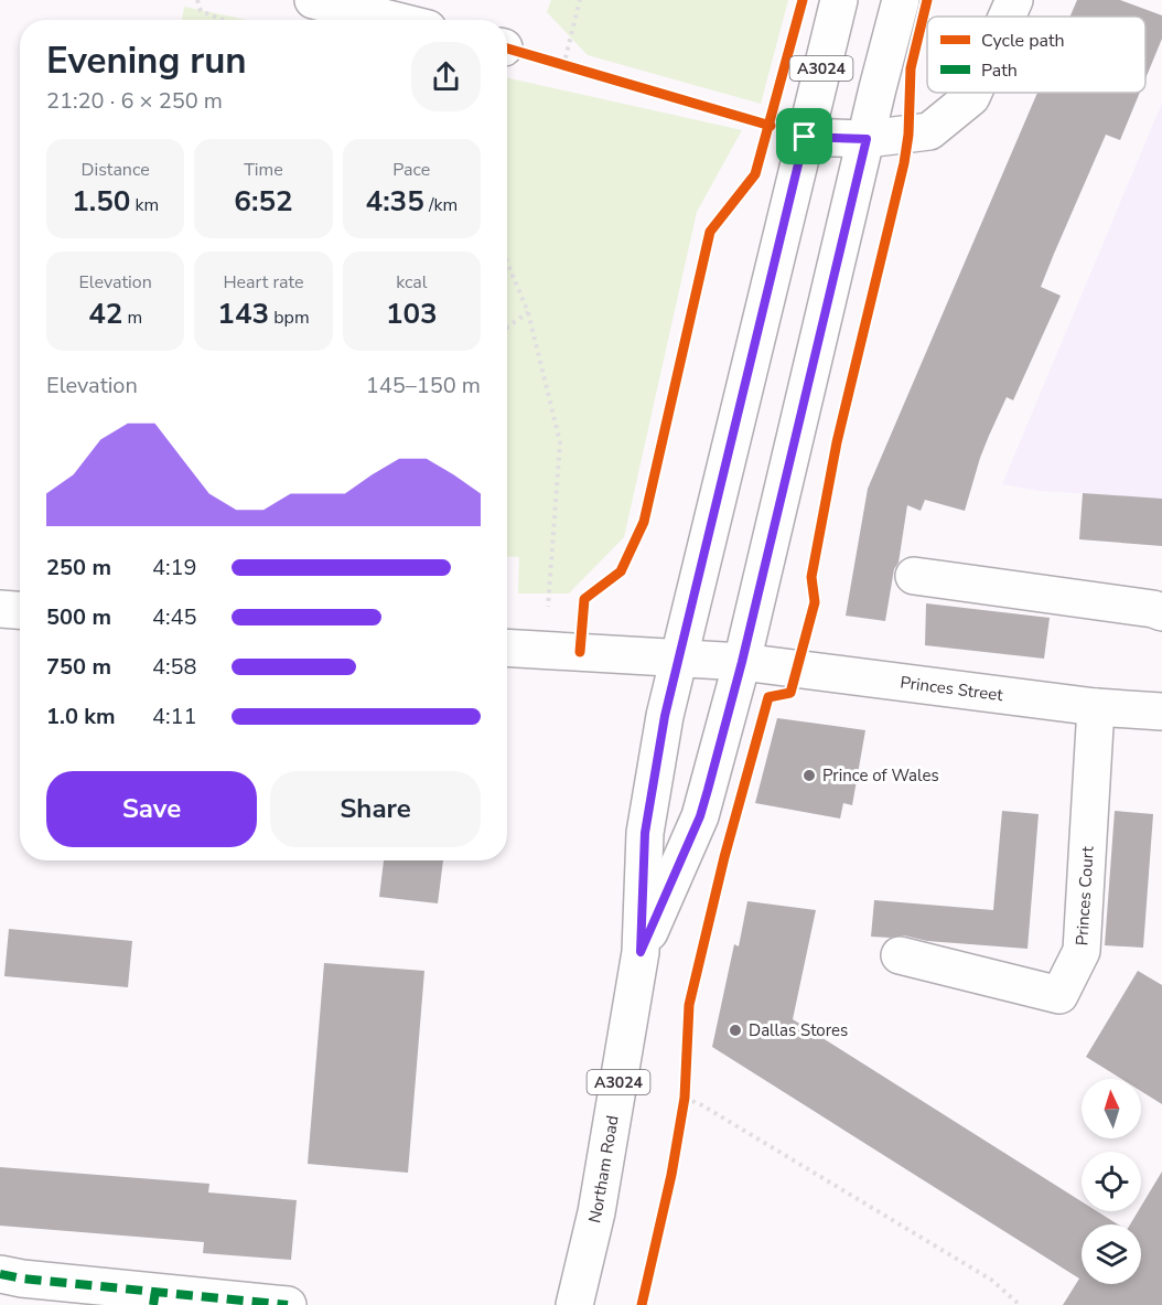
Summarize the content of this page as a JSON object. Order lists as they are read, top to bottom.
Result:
{
  "streets": {
    "main road": [
      "A3024",
      "Princes Street",
      "Princes Court",
      "Northam Road"
    ]
  },
  "crossings": [
    ["A3024", "Northam Road"],
    ["Princes Street", "Princes Court"],
    ["Princes Street", "Northam Road"]
  ],
  "places": ["Prince of Wales", "Dallas Stores"],
  "legend": ["Cycle path", "Path"],
  "north": "top",
  "page": {
    "heading": ["Evening run", "21:20 · 6 × 250 m"],
    "stats": [
      ["Distance", "1.50 km"],
      ["Time", "6:52"],
      ["Pace", "4:35 /km"],
      ["Elevation", "42 m"],
      ["Heart rate", "143 bpm"],
      ["kcal", "103"]
    ],
    "chart": ["Elevation", "145–150 m"],
    "list": [
      {
        "name": "250 m",
        "note": "4:19"
      },
      {
        "name": "500 m",
        "note": "4:45"
      },
      {
        "name": "750 m",
        "note": "4:58"
      },
      {
        "name": "1.0 km",
        "note": "4:11"
      }
    ],
    "buttons": ["Save", "Share"]
  }
}
